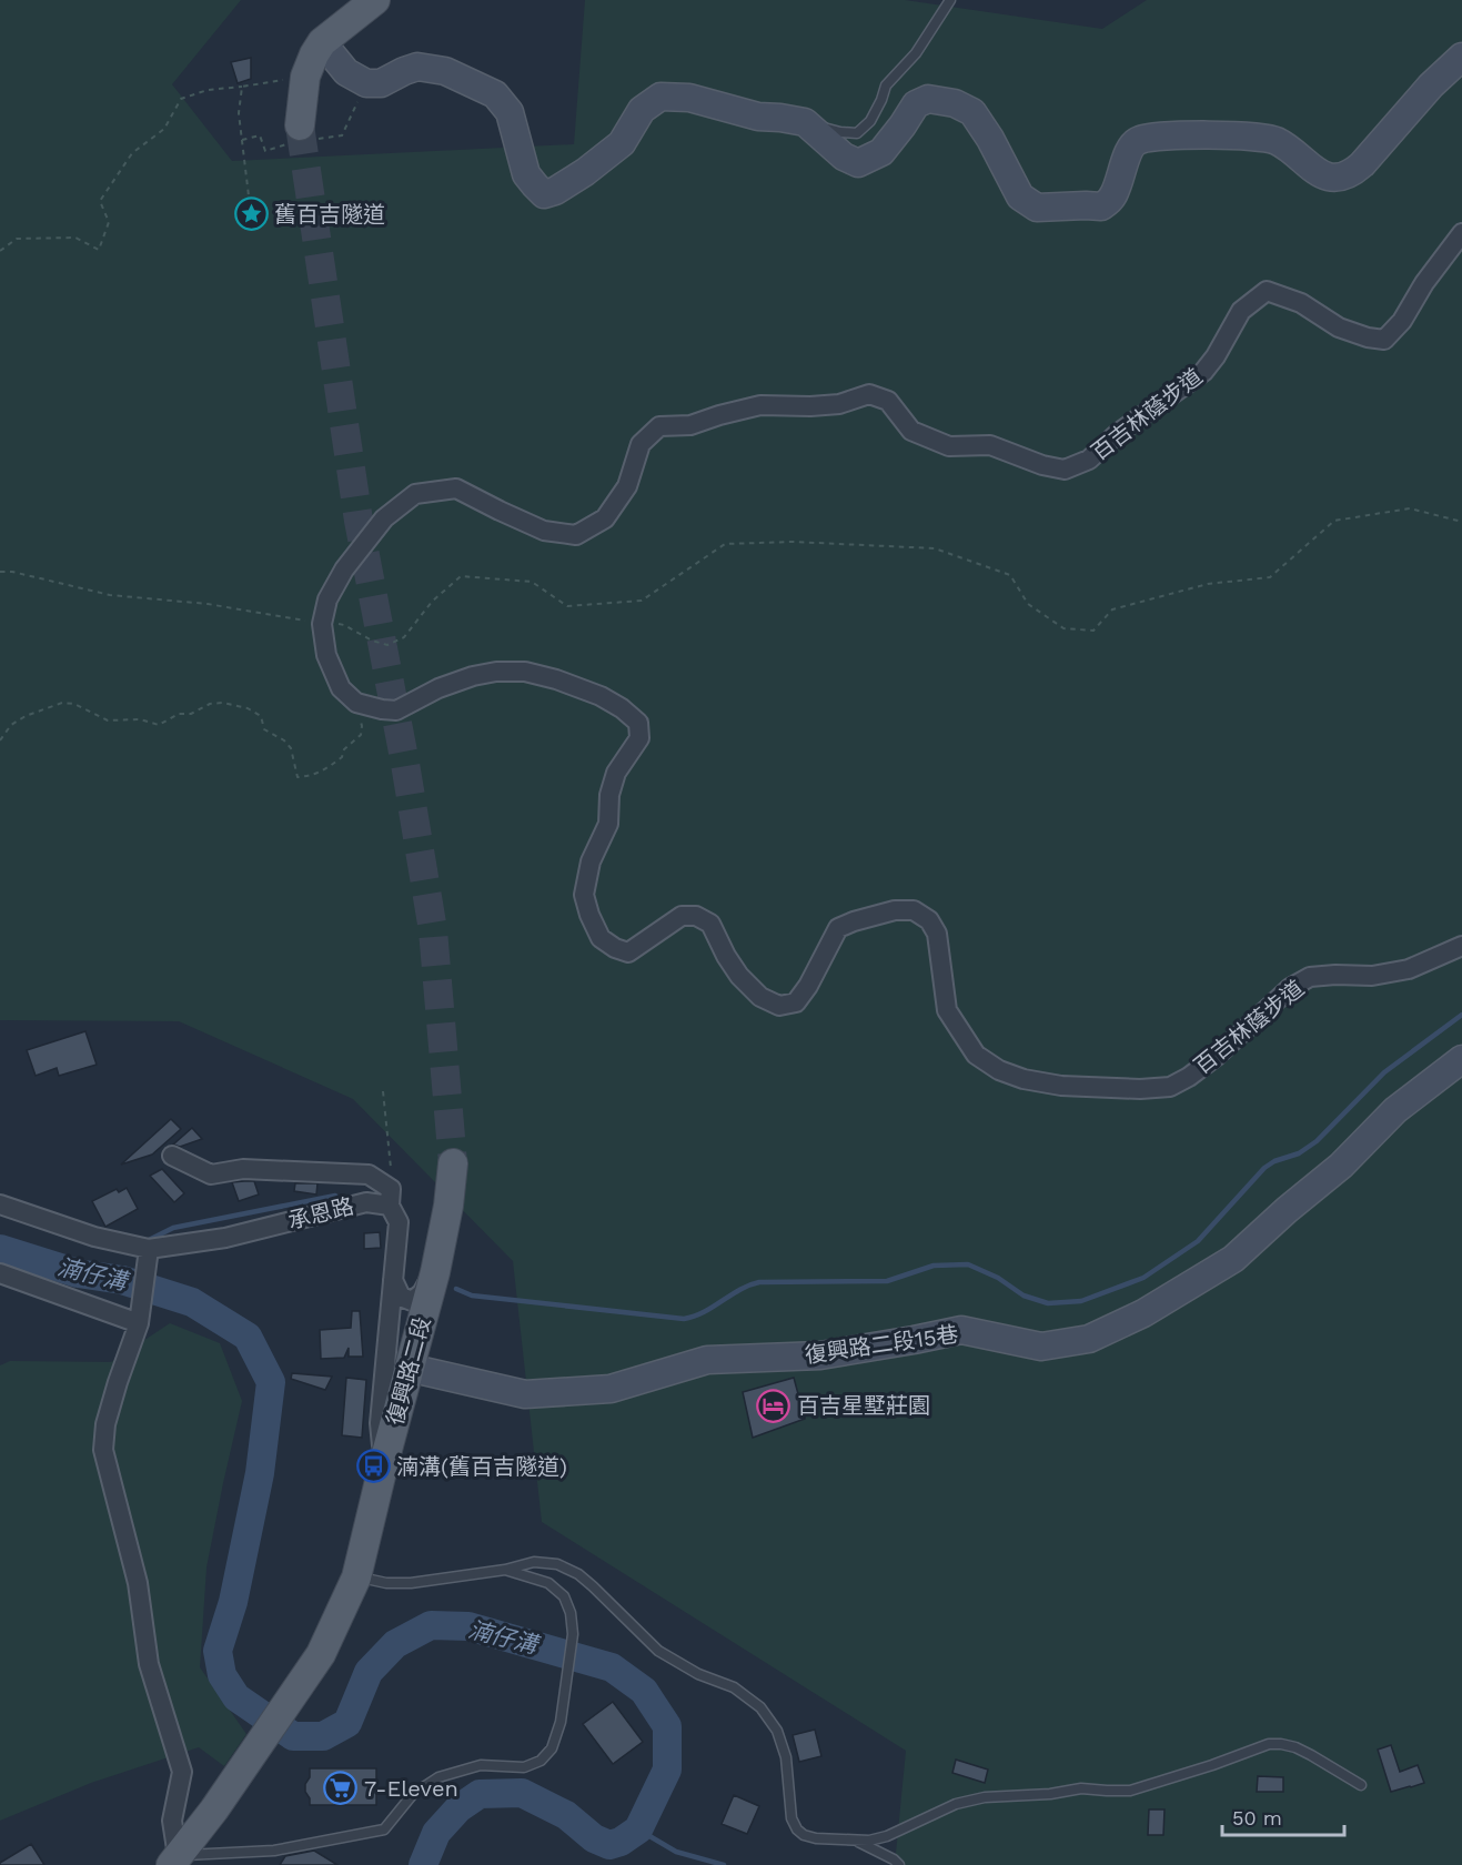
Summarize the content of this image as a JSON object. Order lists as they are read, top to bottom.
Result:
{
  "streets": {
    "main road": ["復興路二段"],
    "street": ["百吉林蔭步道", "承恩路", "復興路二段15巷"]
  },
  "crossings": [
    ["復興路二段15巷", "復興路二段"]
  ],
  "water": ["湳仔溝"],
  "places": {
    "place": ["舊百吉隧道"],
    "hotel": ["百吉星墅莊園"],
    "bus stop": ["湳溝(舊百吉隧道)"],
    "supermarket": ["7-Eleven"]
  },
  "scale_bar": "50 m"
}
